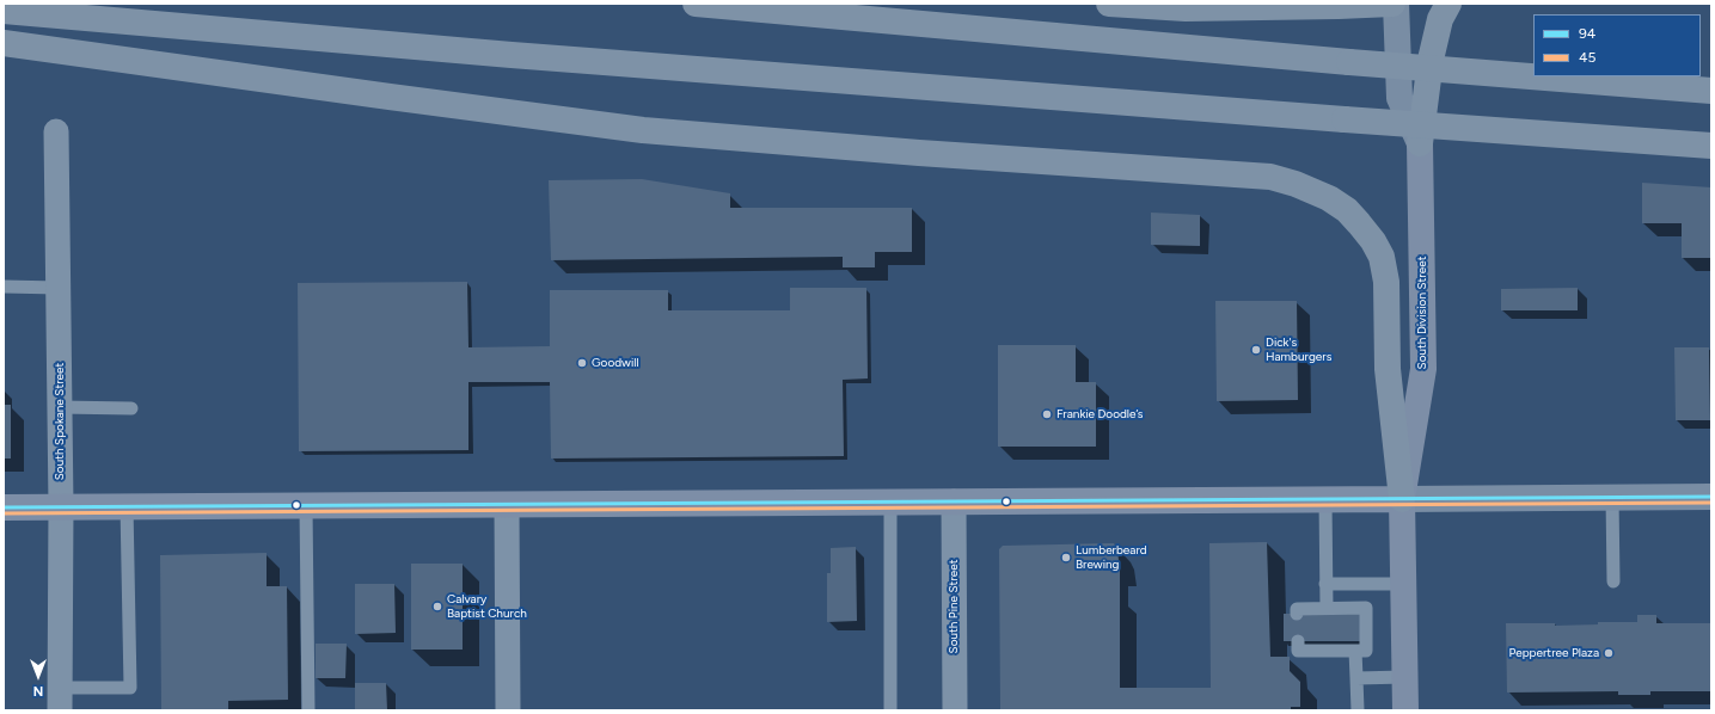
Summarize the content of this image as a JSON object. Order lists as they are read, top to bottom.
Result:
{
  "streets": {
    "main road": ["South Division Street"],
    "street": ["South Spokane Street", "South Pine Street"]
  },
  "places": [
    "Dick's Hamburgers",
    "Goodwill",
    "Frankie Doodle’s",
    "Lumberbeard Brewing",
    "Calvary Baptist Church",
    "Peppertree Plaza"
  ],
  "lines": ["transit line 94", "transit line 45"],
  "legend": ["94", "45"],
  "north": "bottom"
}
